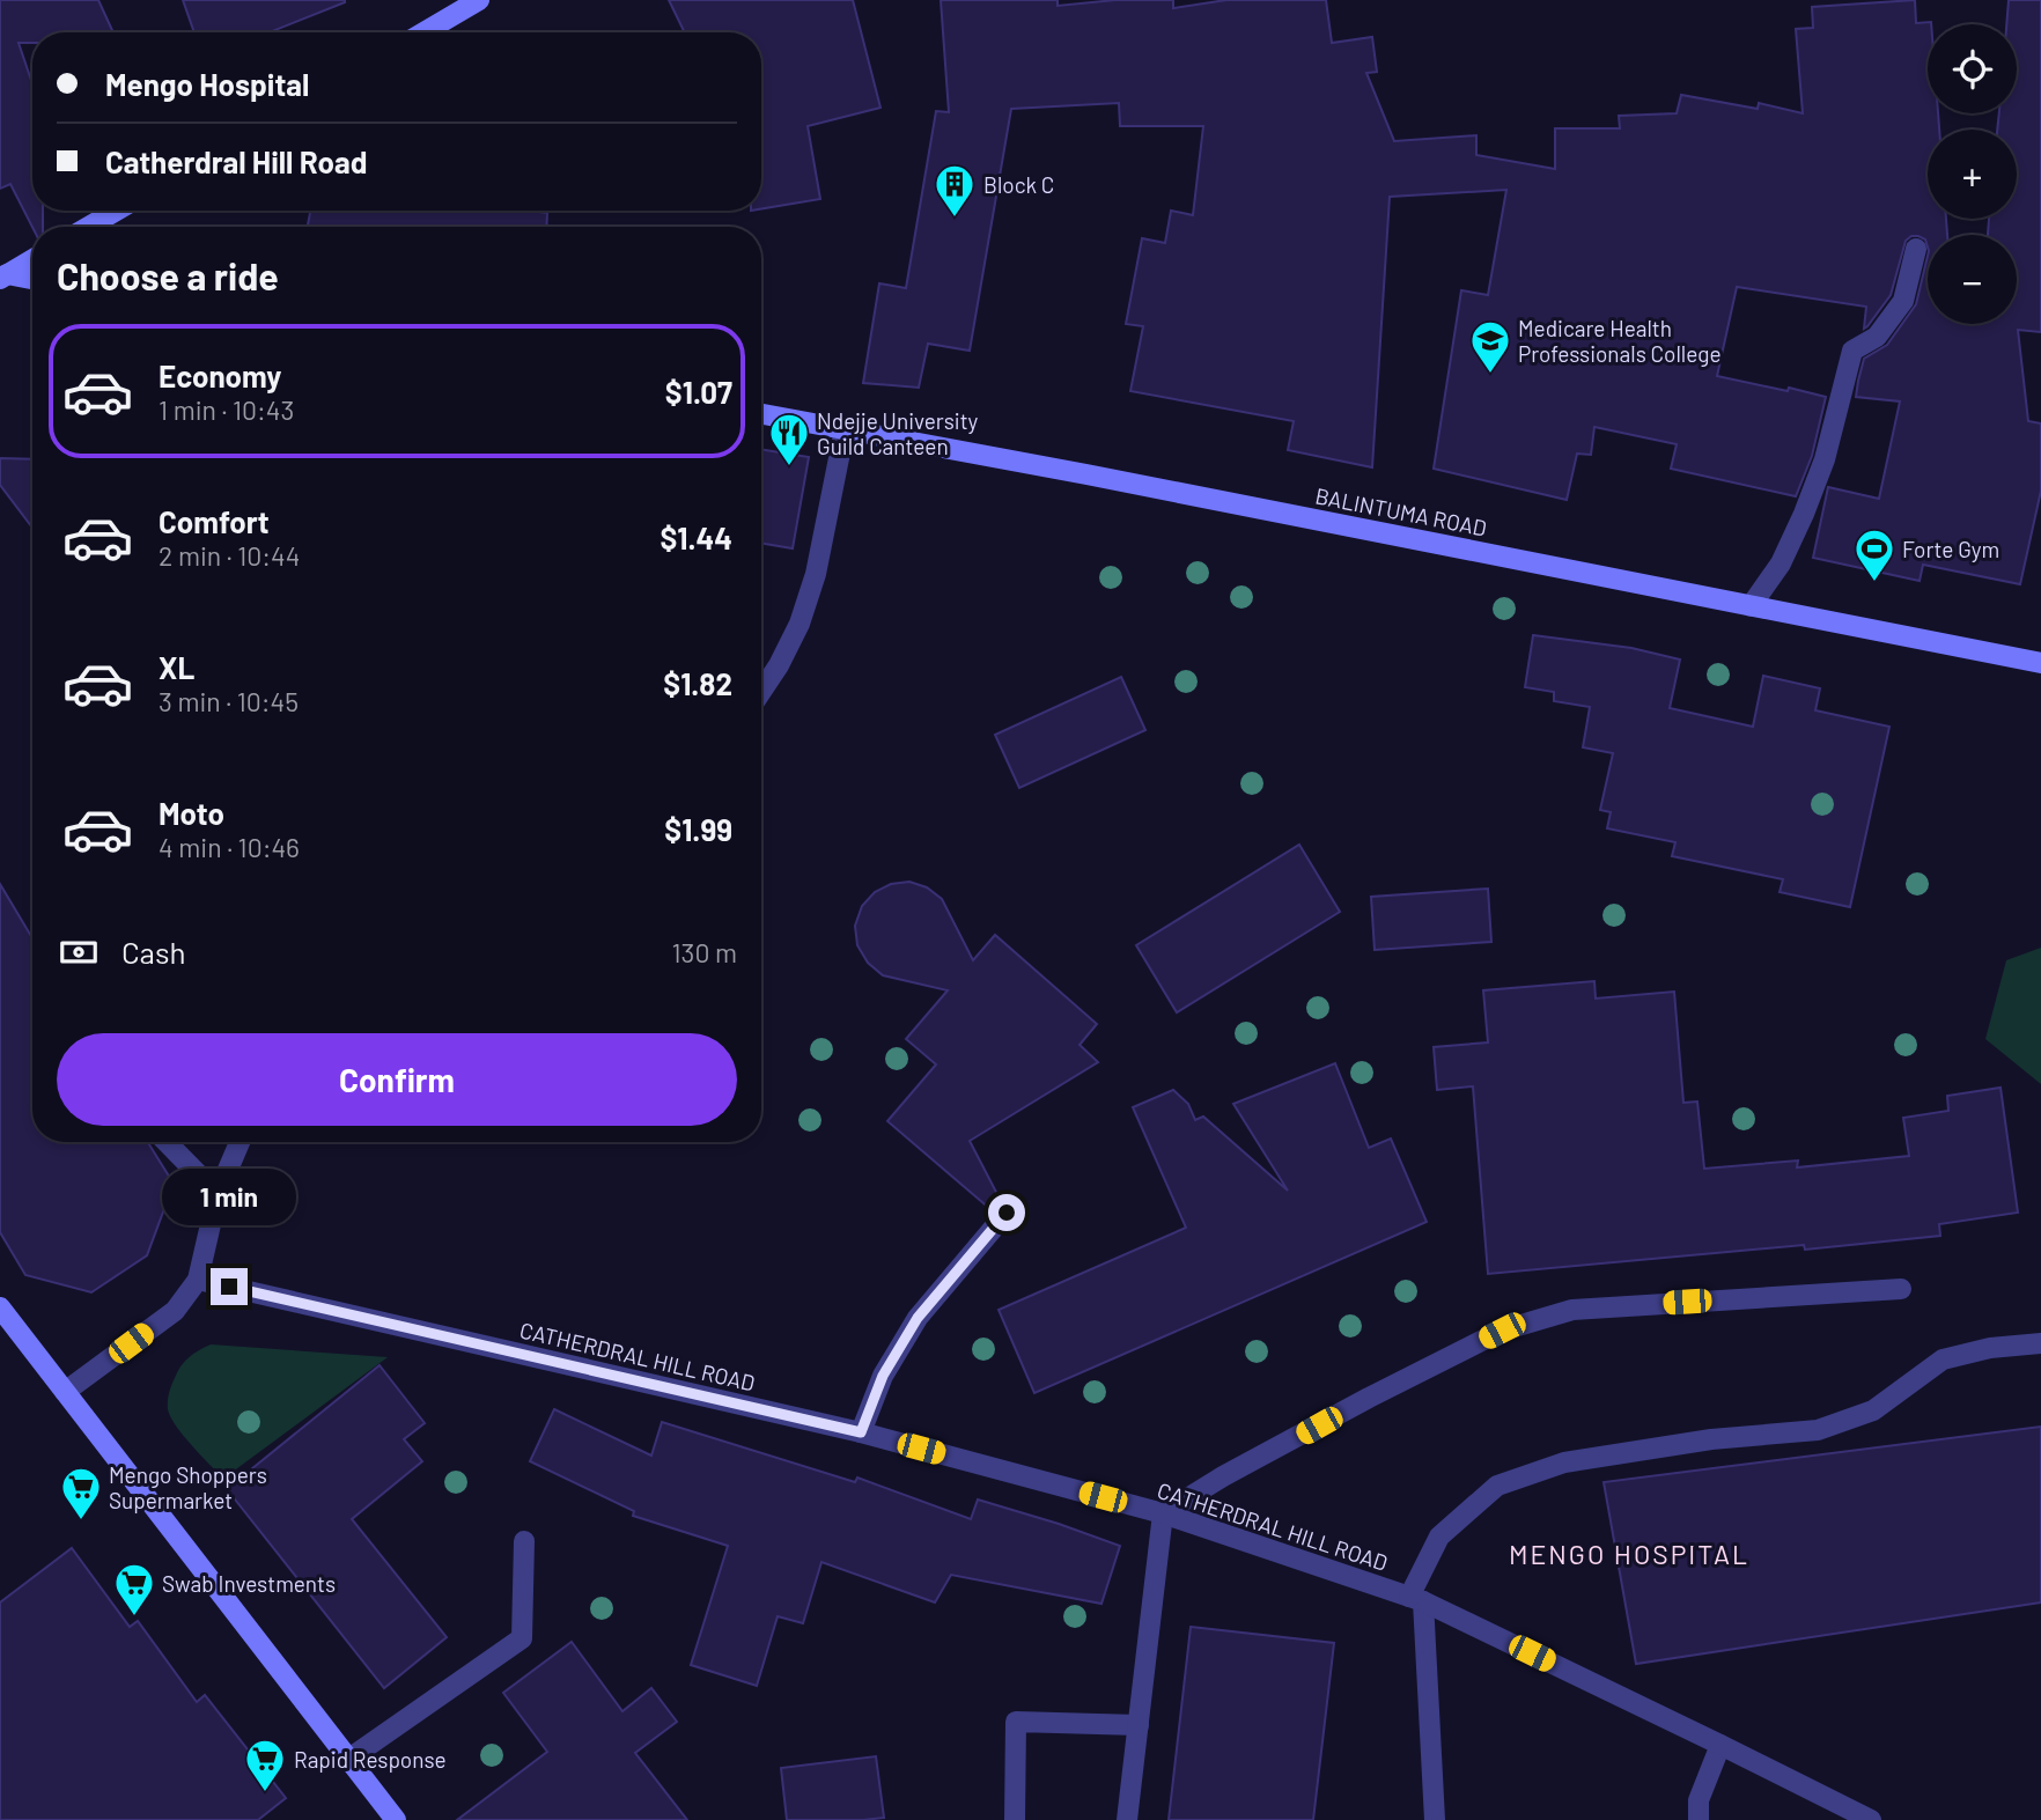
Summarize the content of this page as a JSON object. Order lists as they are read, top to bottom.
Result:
{
  "streets": {
    "main road": ["BALINTUMA ROAD"],
    "street": ["CATHERDRAL HILL ROAD"]
  },
  "districts": ["MENGO HOSPITAL"],
  "places": {
    "building": ["Block C"],
    "school or university": ["Medicare Health Professionals College"],
    "restaurant": ["Ndejje University Guild Canteen"],
    "sports": ["Forte Gym"],
    "supermarket": ["Mengo Shoppers Supermarket", "Swab Investments", "Rapid Response"]
  },
  "page": {
    "map_buttons": ["+", "−"],
    "banner": ["Mengo Hospital", "Catherdral Hill Road"],
    "heading": "Choose a ride",
    "list": [
      {
        "name": "Economy",
        "note": "1 min · 10:43",
        "value": "$1.07"
      },
      {
        "name": "Comfort",
        "note": "2 min · 10:44",
        "value": "$1.44"
      },
      {
        "name": "XL",
        "note": "3 min · 10:45",
        "value": "$1.82"
      },
      {
        "name": "Moto",
        "note": "4 min · 10:46",
        "value": "$1.99"
      }
    ],
    "pay": ["Cash", "130 m"],
    "buttons": "Confirm",
    "bubble": "1 min"
  }
}
